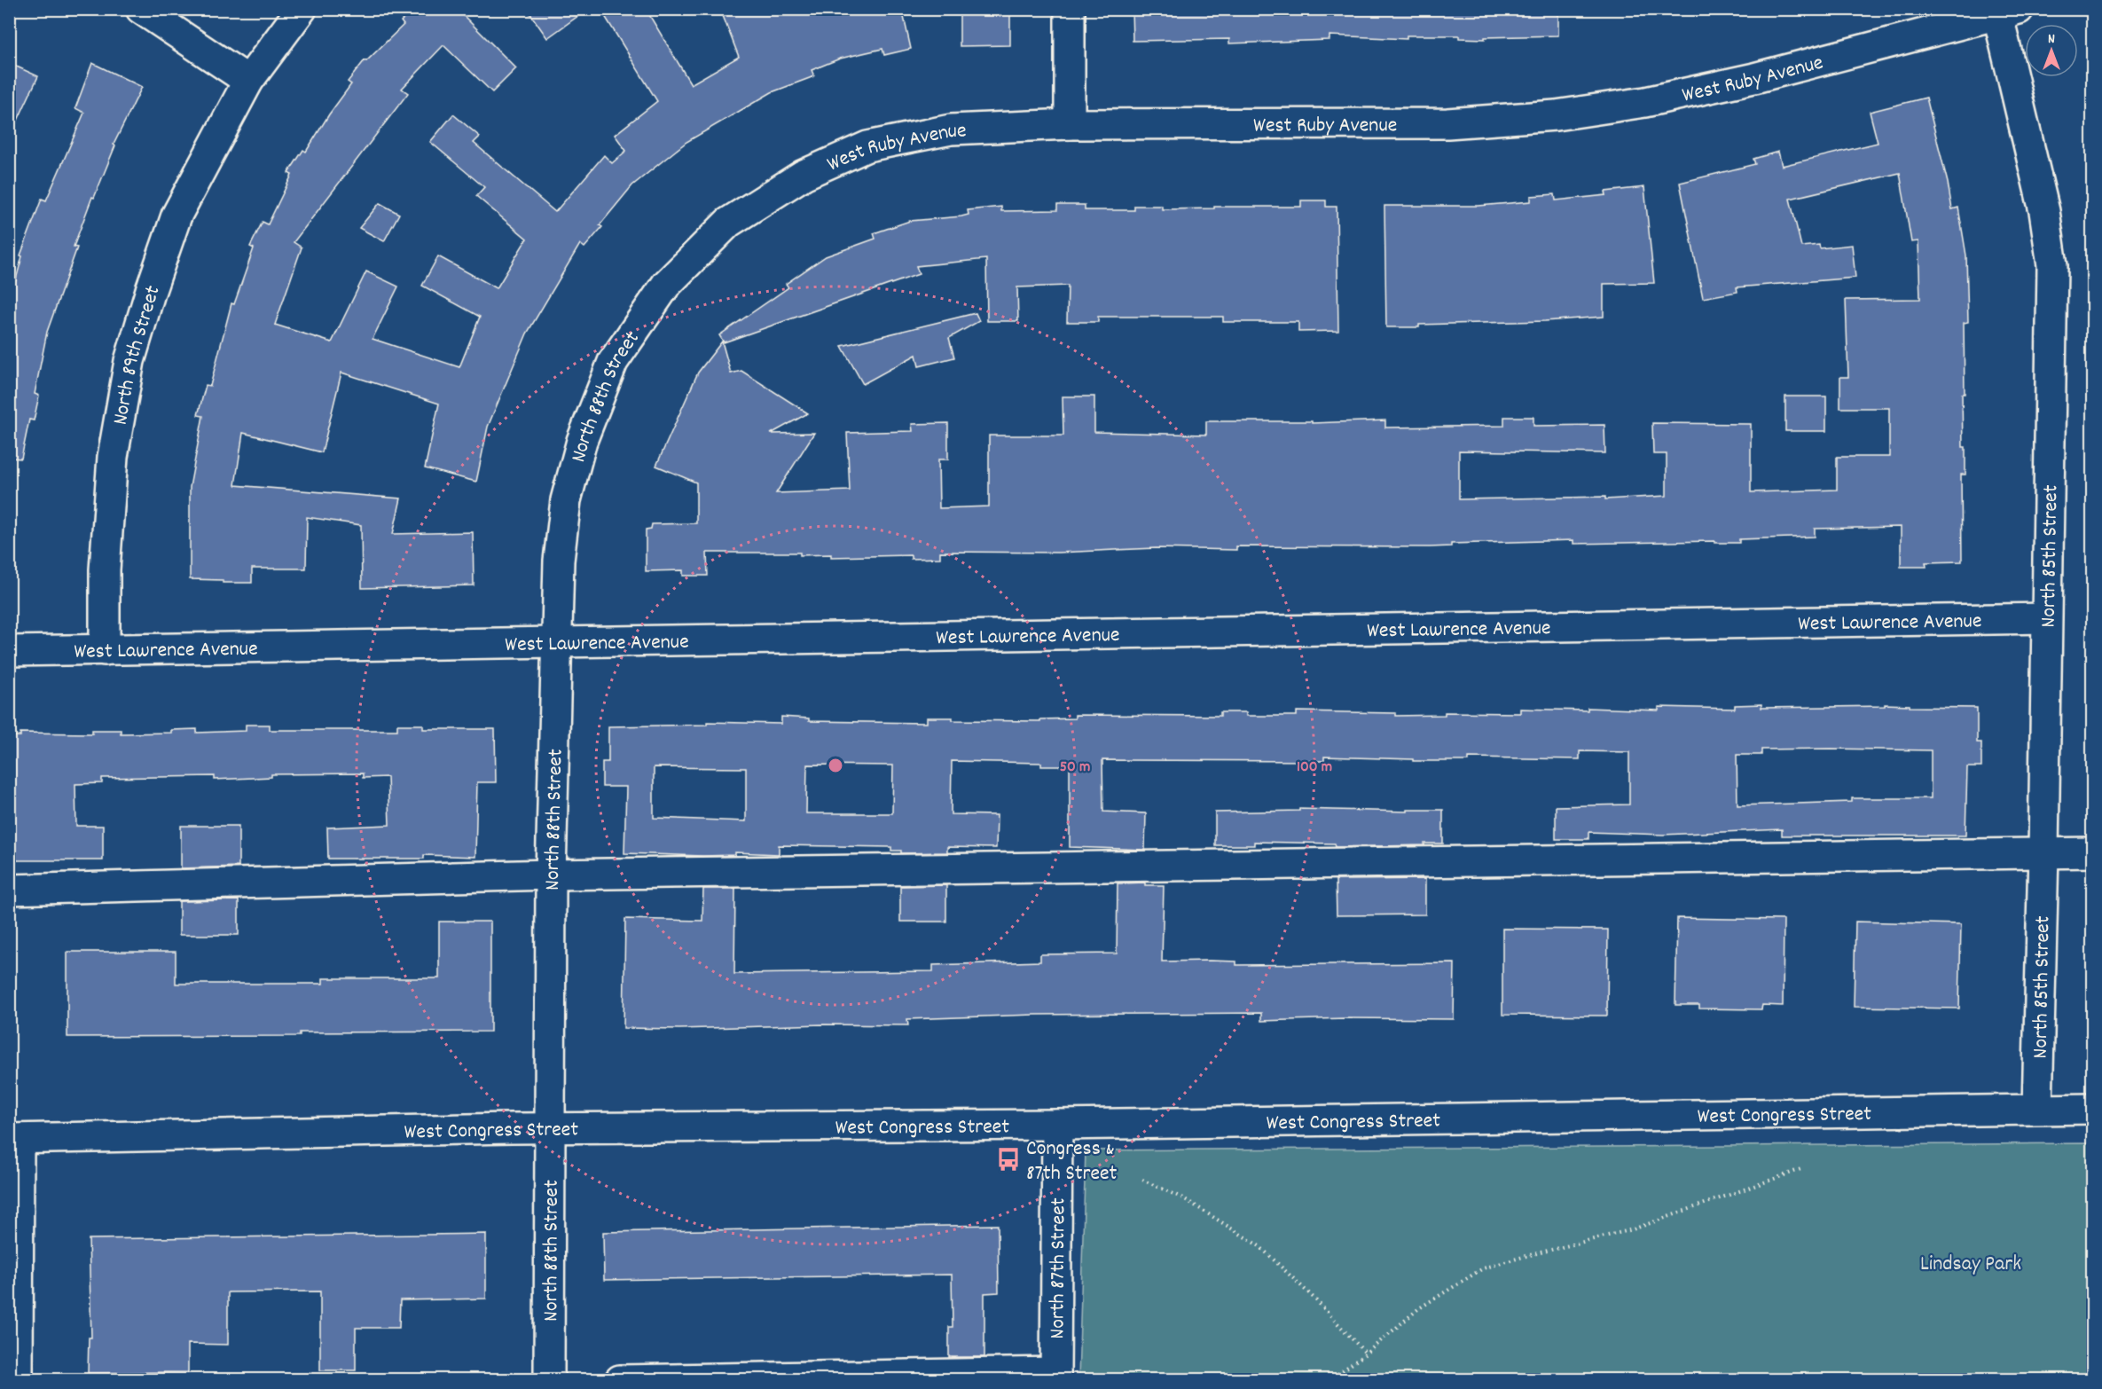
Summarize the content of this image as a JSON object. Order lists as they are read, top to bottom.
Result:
{
  "streets": {
    "street": [
      "West Ruby Avenue",
      "North 89th Street",
      "North 88th Street",
      "North 85th Street",
      "West Lawrence Avenue",
      "West Congress Street",
      "North 87th Street"
    ]
  },
  "crossings": [
    ["West Ruby Avenue", "North 88th Street"],
    ["West Ruby Avenue", "North 85th Street"],
    ["North 89th Street", "West Lawrence Avenue"],
    ["North 88th Street", "West Lawrence Avenue"],
    ["North 88th Street", "West Congress Street"],
    ["North 85th Street", "West Lawrence Avenue"],
    ["North 85th Street", "West Congress Street"],
    ["West Congress Street", "North 87th Street"]
  ],
  "parks": ["Lindsay Park"],
  "places": {
    "bus stop": ["Congress & 87th Street"]
  },
  "north": "top",
  "rings": ["50 m", "100 m"]
}
